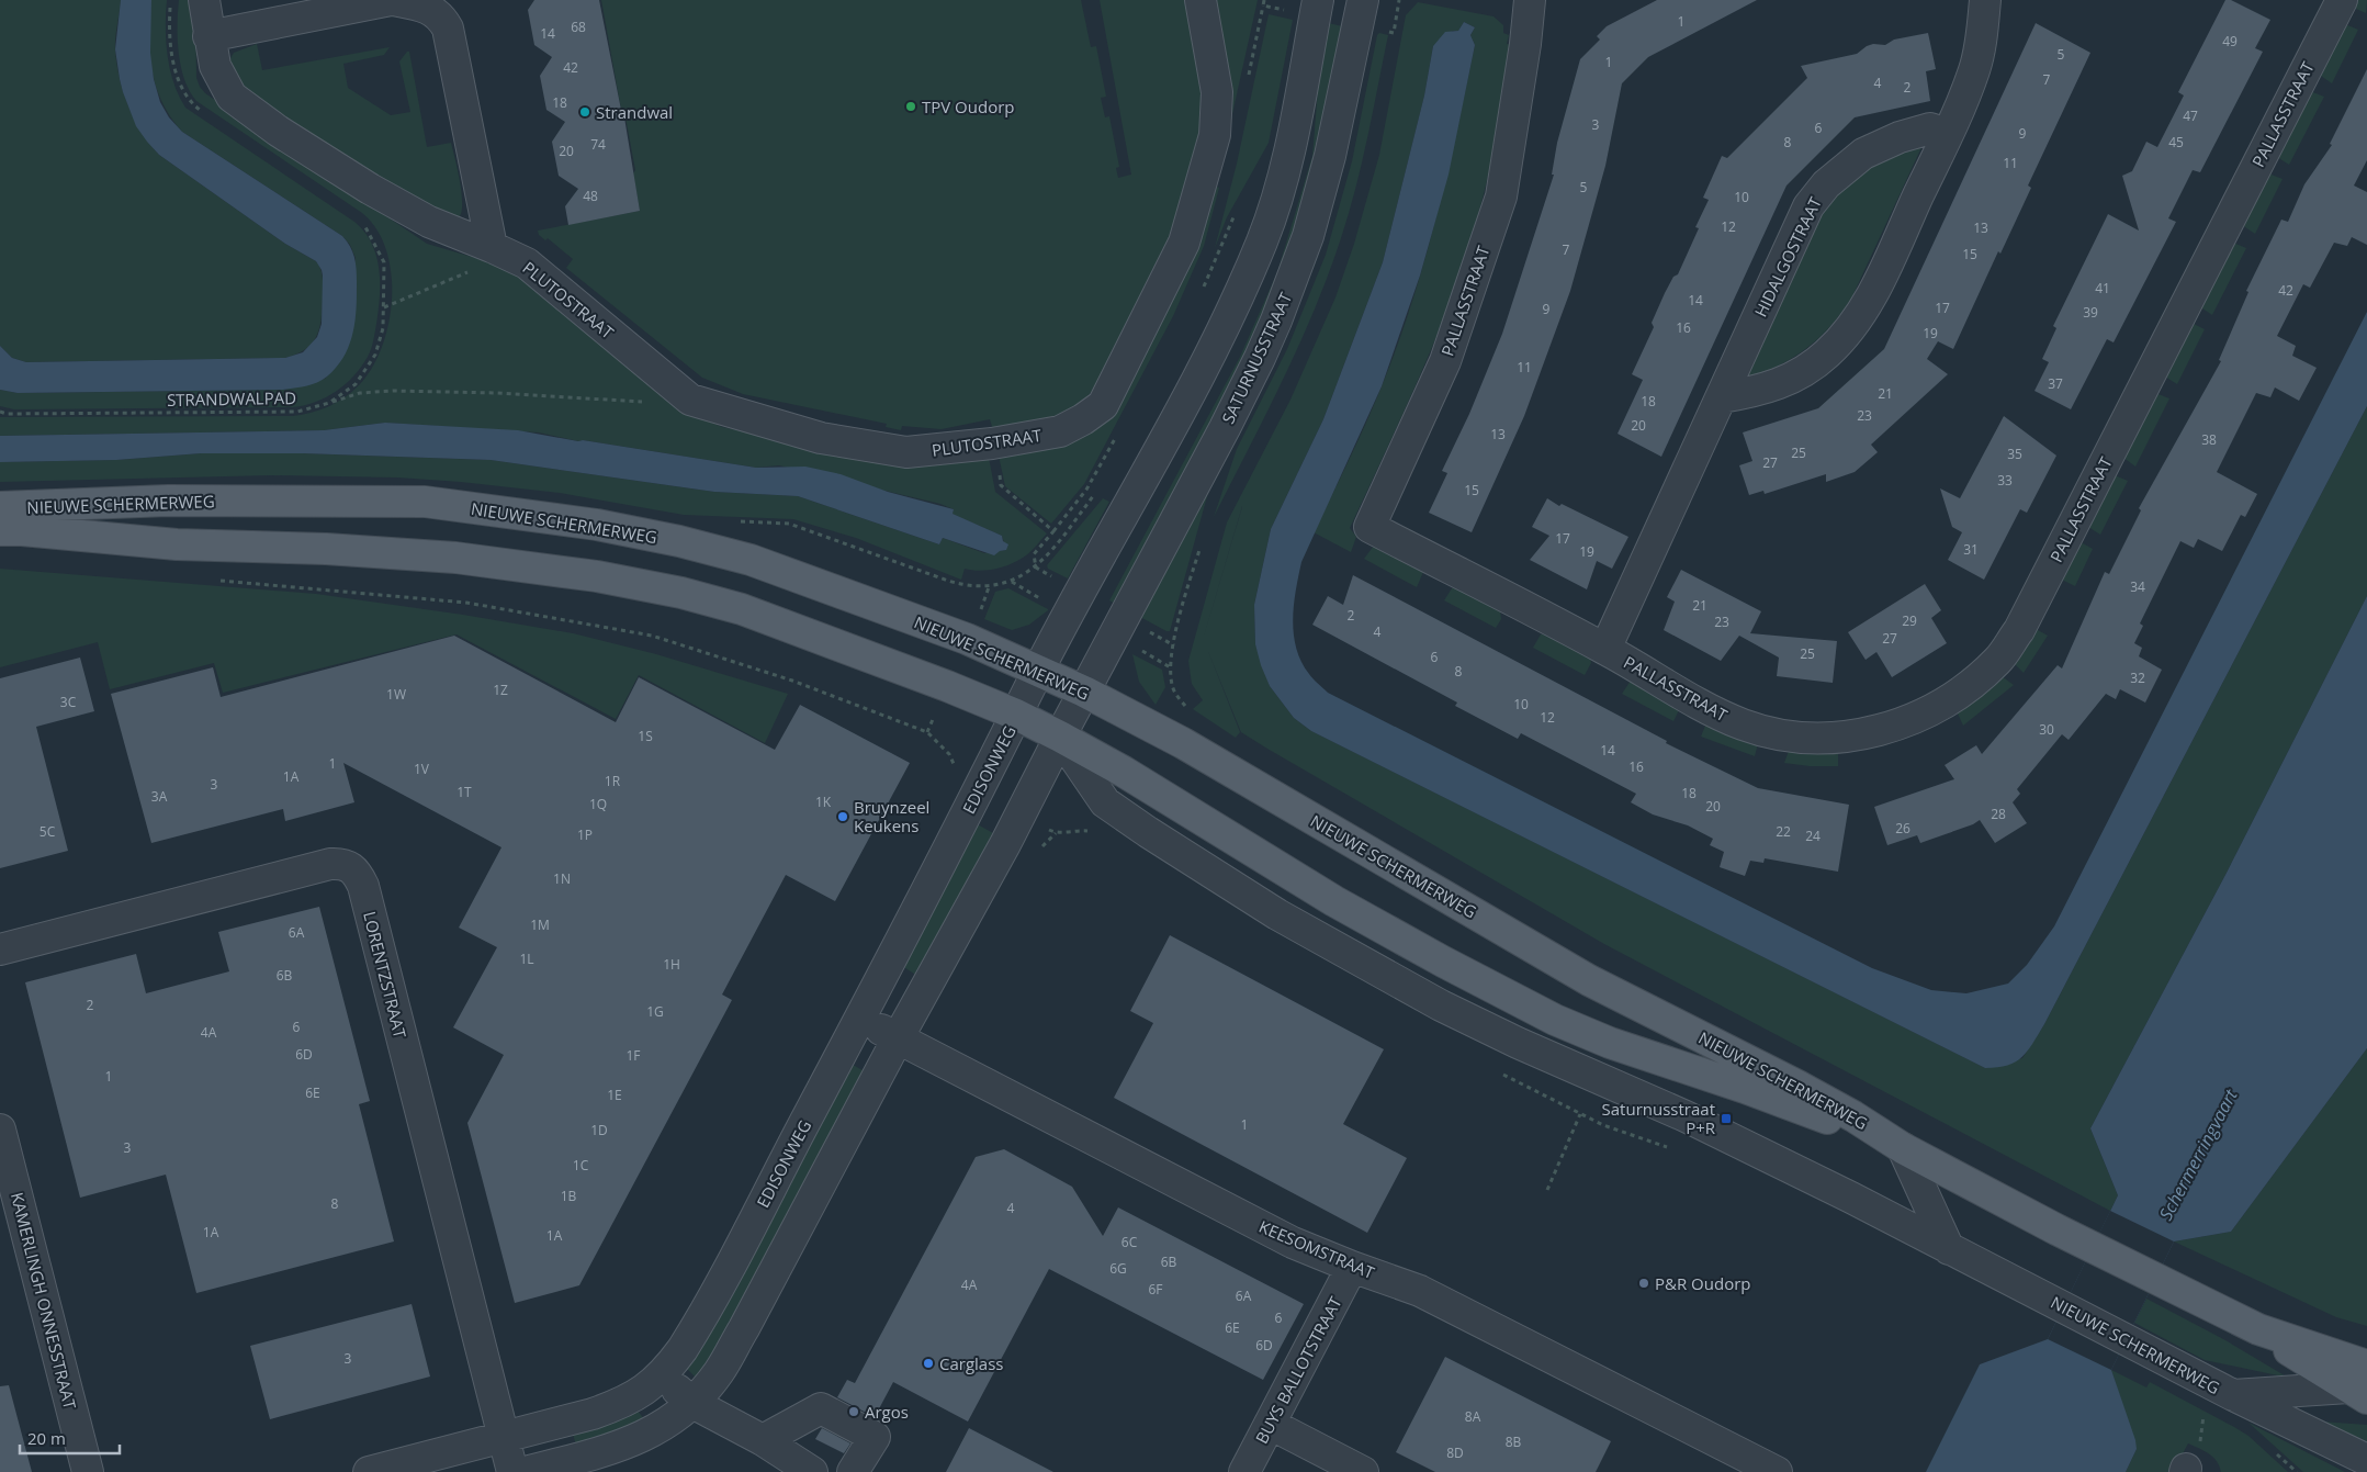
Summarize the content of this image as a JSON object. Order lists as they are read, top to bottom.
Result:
{
  "streets": {
    "main road": ["NIEUWE SCHERMERWEG"],
    "street": [
      "PALLASSTRAAT",
      "HIDALGOSTRAAT",
      "PLUTOSTRAAT",
      "SATURNUSSTRAAT",
      "EDISONWEG",
      "LORENTZSTRAAT",
      "KEESOMSTRAAT",
      "KAMERLINGH ONNESSTRAAT",
      "BUYS BALLOTSTRAAT"
    ],
    "path": ["STRANDWALPAD"]
  },
  "crossings": [
    ["PALLASSTRAAT", "HIDALGOSTRAAT"],
    ["SATURNUSSTRAAT", "NIEUWE SCHERMERWEG"],
    ["NIEUWE SCHERMERWEG", "EDISONWEG"],
    ["EDISONWEG", "LORENTZSTRAAT"],
    ["EDISONWEG", "KEESOMSTRAAT"],
    ["KEESOMSTRAAT", "BUYS BALLOTSTRAAT"]
  ],
  "water": ["Schermerringvaart"],
  "places": {
    "other": [
      "TPV Oudorp",
      "Strandwal",
      "Bruynzeel Keukens",
      "P&R Oudorp",
      "Carglass",
      "Argos"
    ],
    "transit": ["Saturnusstraat P+R"]
  },
  "house_numbers": [
    "1",
    "68",
    "14",
    "49",
    "5",
    "1",
    "42",
    "7",
    "4",
    "2",
    "18",
    "47",
    "3",
    "6",
    "9",
    "8",
    "45",
    "74",
    "20",
    "11",
    "5",
    "48",
    "10",
    "12",
    "13",
    "7",
    "15",
    "41",
    "42",
    "14",
    "17",
    "9",
    "39",
    "16",
    "19",
    "11",
    "37",
    "21",
    "18",
    "23",
    "20",
    "13",
    "38",
    "25",
    "35",
    "27",
    "33",
    "15",
    "17",
    "31",
    "19",
    "34",
    "21",
    "2",
    "29",
    "23",
    "4",
    "27",
    "25",
    "6",
    "8",
    "32",
    "1Z",
    "1W",
    "3C",
    "10",
    "12",
    "30",
    "1S",
    "14",
    "1",
    "16",
    "1V",
    "1A",
    "1R",
    "3",
    "1T",
    "18",
    "3A",
    "1K",
    "1Q",
    "20",
    "28",
    "26",
    "5C",
    "22",
    "1P",
    "24",
    "1N",
    "1M",
    "6A",
    "1L",
    "1H",
    "6B",
    "2",
    "1G",
    "6",
    "4A",
    "6D",
    "1F",
    "1",
    "6E",
    "1E",
    "1",
    "1D",
    "3",
    "1C",
    "1B",
    "8",
    "4",
    "1A",
    "1A",
    "6C",
    "6B",
    "6G",
    "4A",
    "6F",
    "6A",
    "6",
    "6E",
    "6D",
    "3",
    "8A",
    "8B",
    "8D"
  ],
  "scale_bar": "20 m"
}
